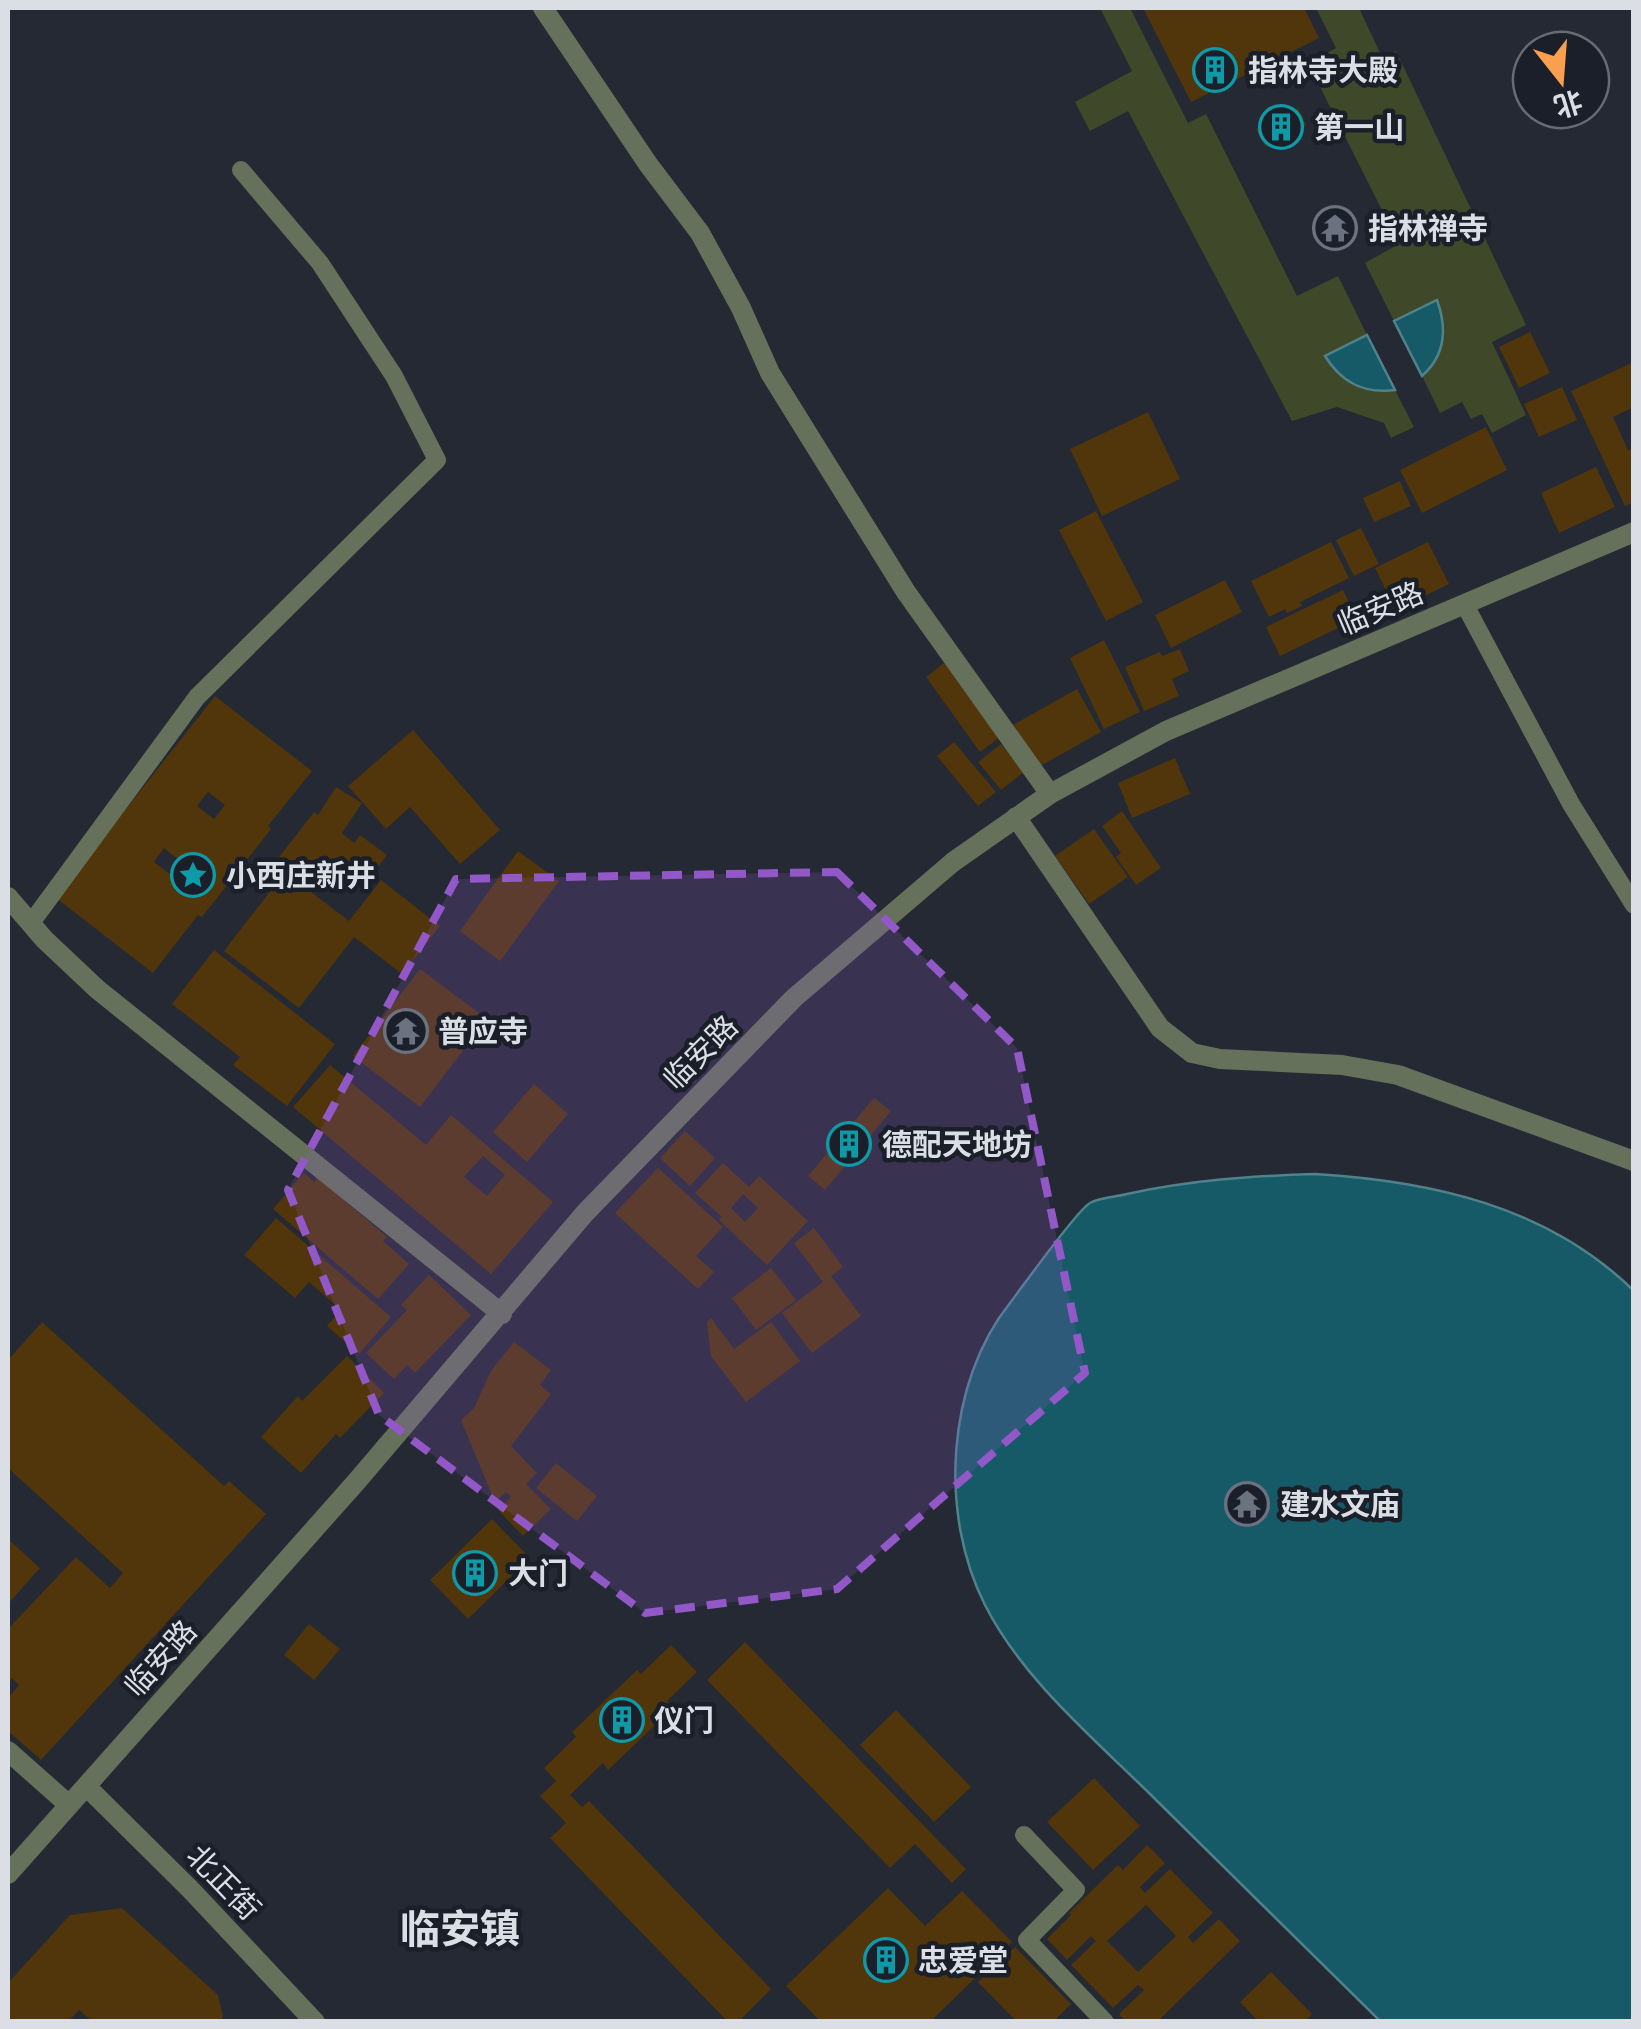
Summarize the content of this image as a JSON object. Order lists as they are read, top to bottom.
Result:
{
  "streets": {
    "street": ["临安路", "北正街"]
  },
  "crossings": [
    ["临安路", "北正街"]
  ],
  "districts": ["临安镇"],
  "places": {
    "building": [
      "指林寺大殿",
      "第一山",
      "德配天地坊",
      "大门",
      "仪门",
      "忠爱堂"
    ],
    "temple": ["指林禅寺", "普应寺", "建水文庙"],
    "place": ["小西庄新井"]
  },
  "north": "bottom"
}
